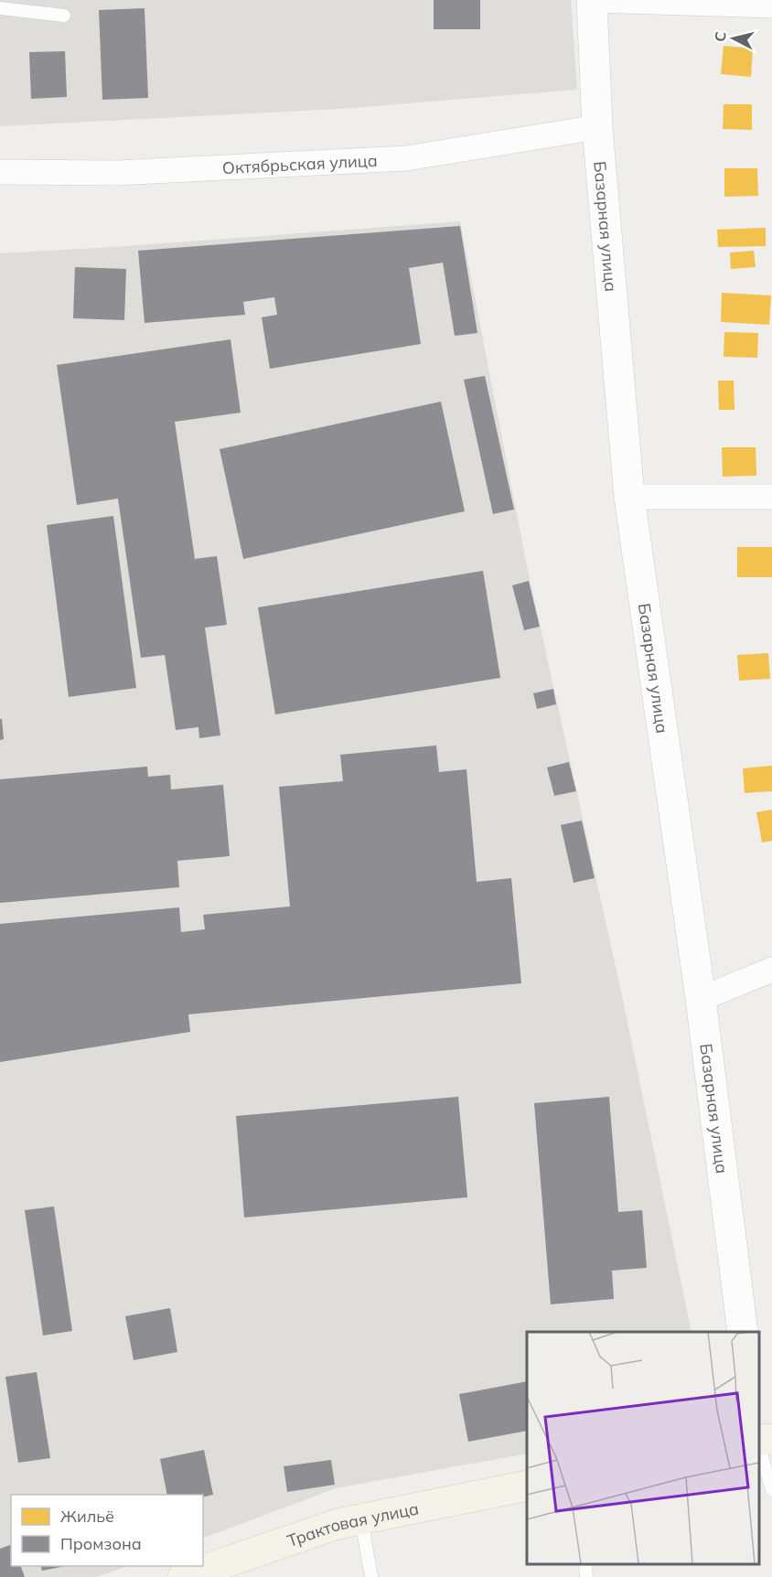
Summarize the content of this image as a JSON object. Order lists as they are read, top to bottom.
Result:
{
  "streets": {
    "main road": ["Трактовая улица"],
    "street": ["Октябрьская улица", "Базарная улица"]
  },
  "crossings": [
    ["Октябрьская улица", "Базарная улица"]
  ],
  "legend": ["Жильё", "Промзона"],
  "north": "left"
}
